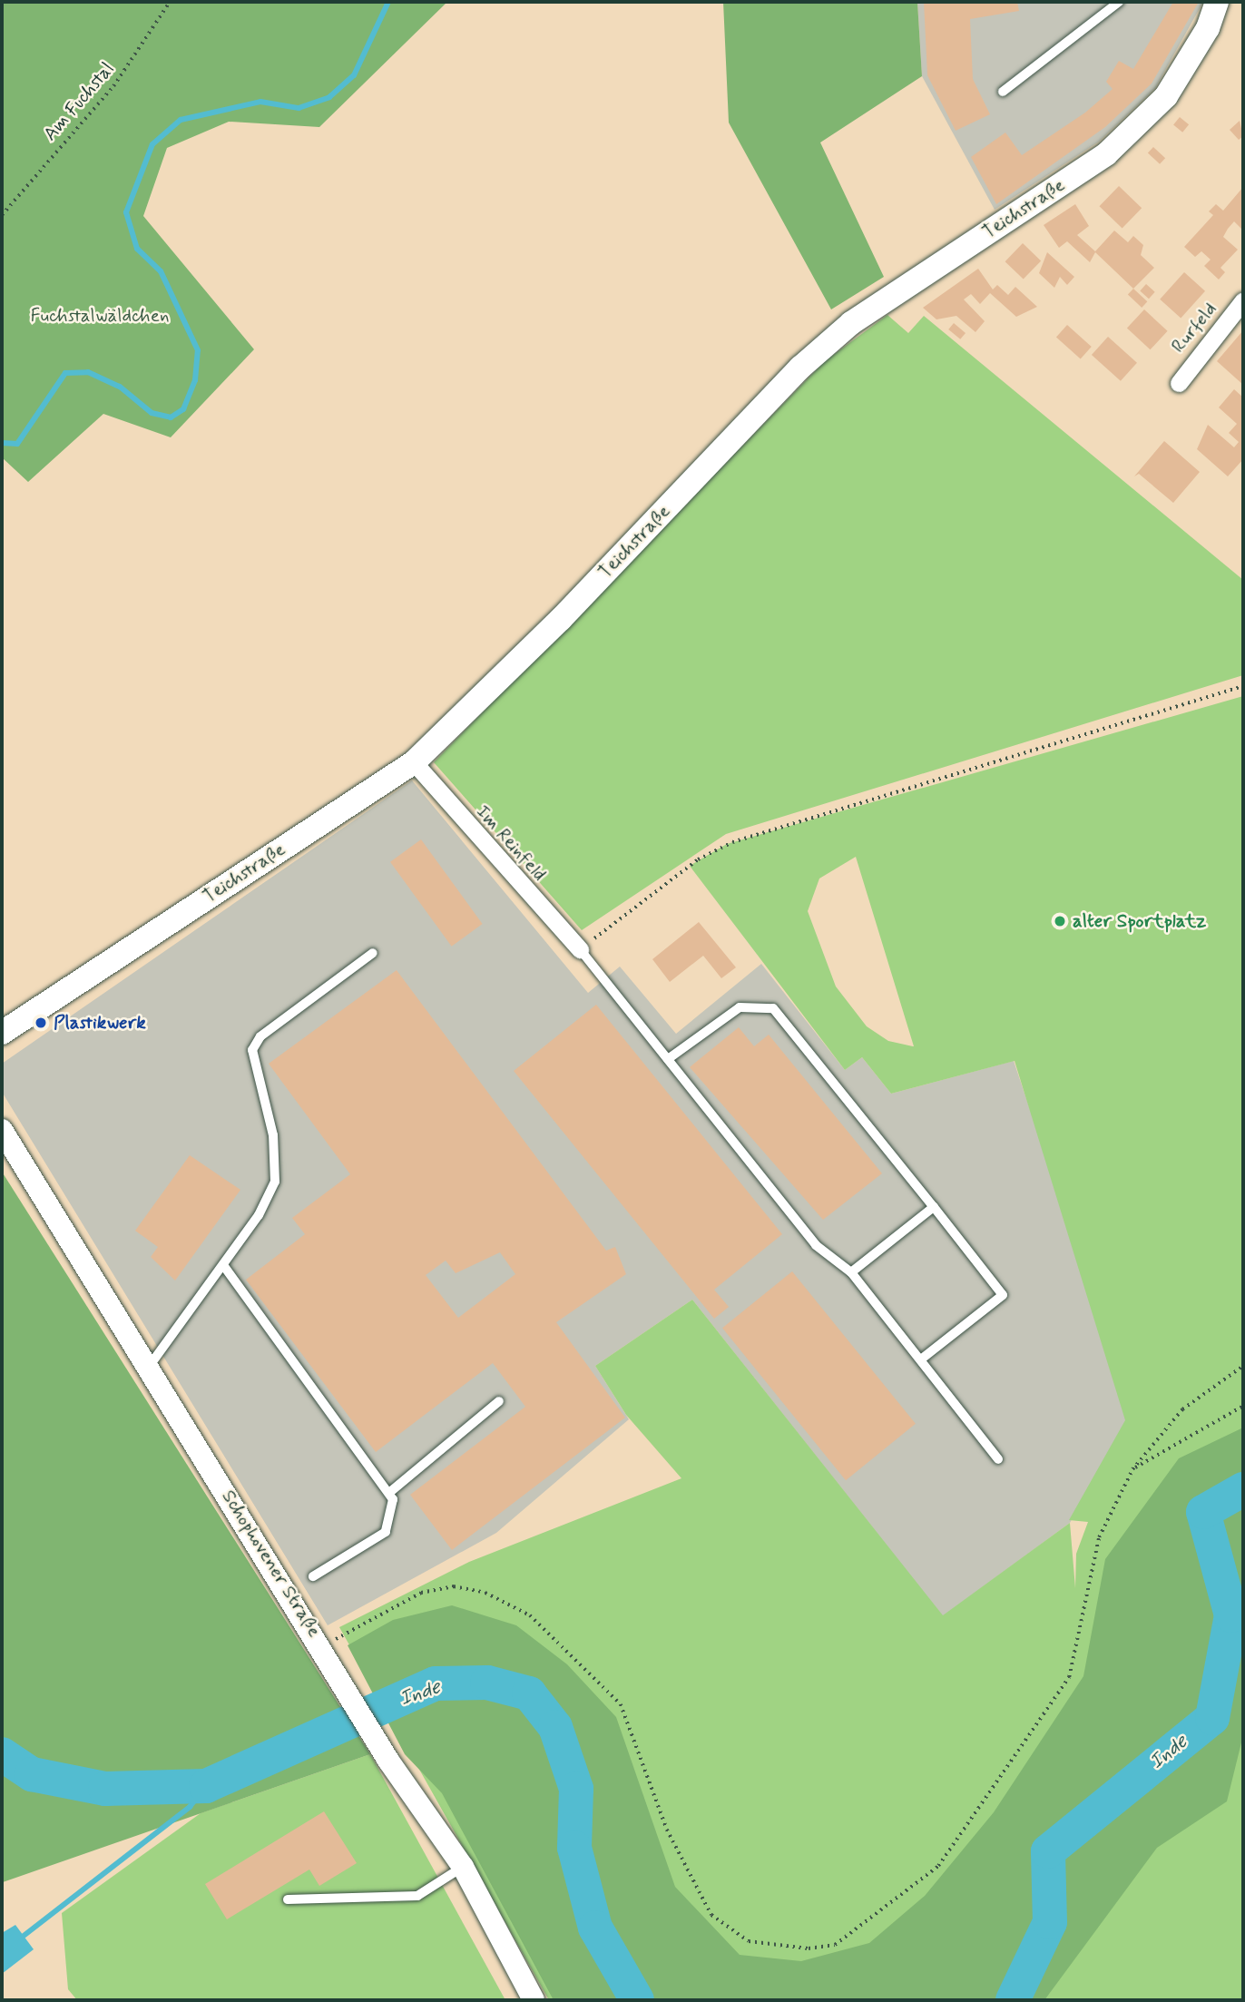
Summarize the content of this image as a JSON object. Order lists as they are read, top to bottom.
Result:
{
  "streets": {
    "main road": ["Teichstraße"],
    "street": ["Rurfeld", "Im Reinfeld", "Schophovener Straße"],
    "path": ["Am Fuchstal"]
  },
  "crossings": [
    ["Teichstraße", "Im Reinfeld"]
  ],
  "water": ["Inde"],
  "parks": ["Fuchstalwäldchen"],
  "places": ["alter Sportplatz", "Plastikwerk"]
}
